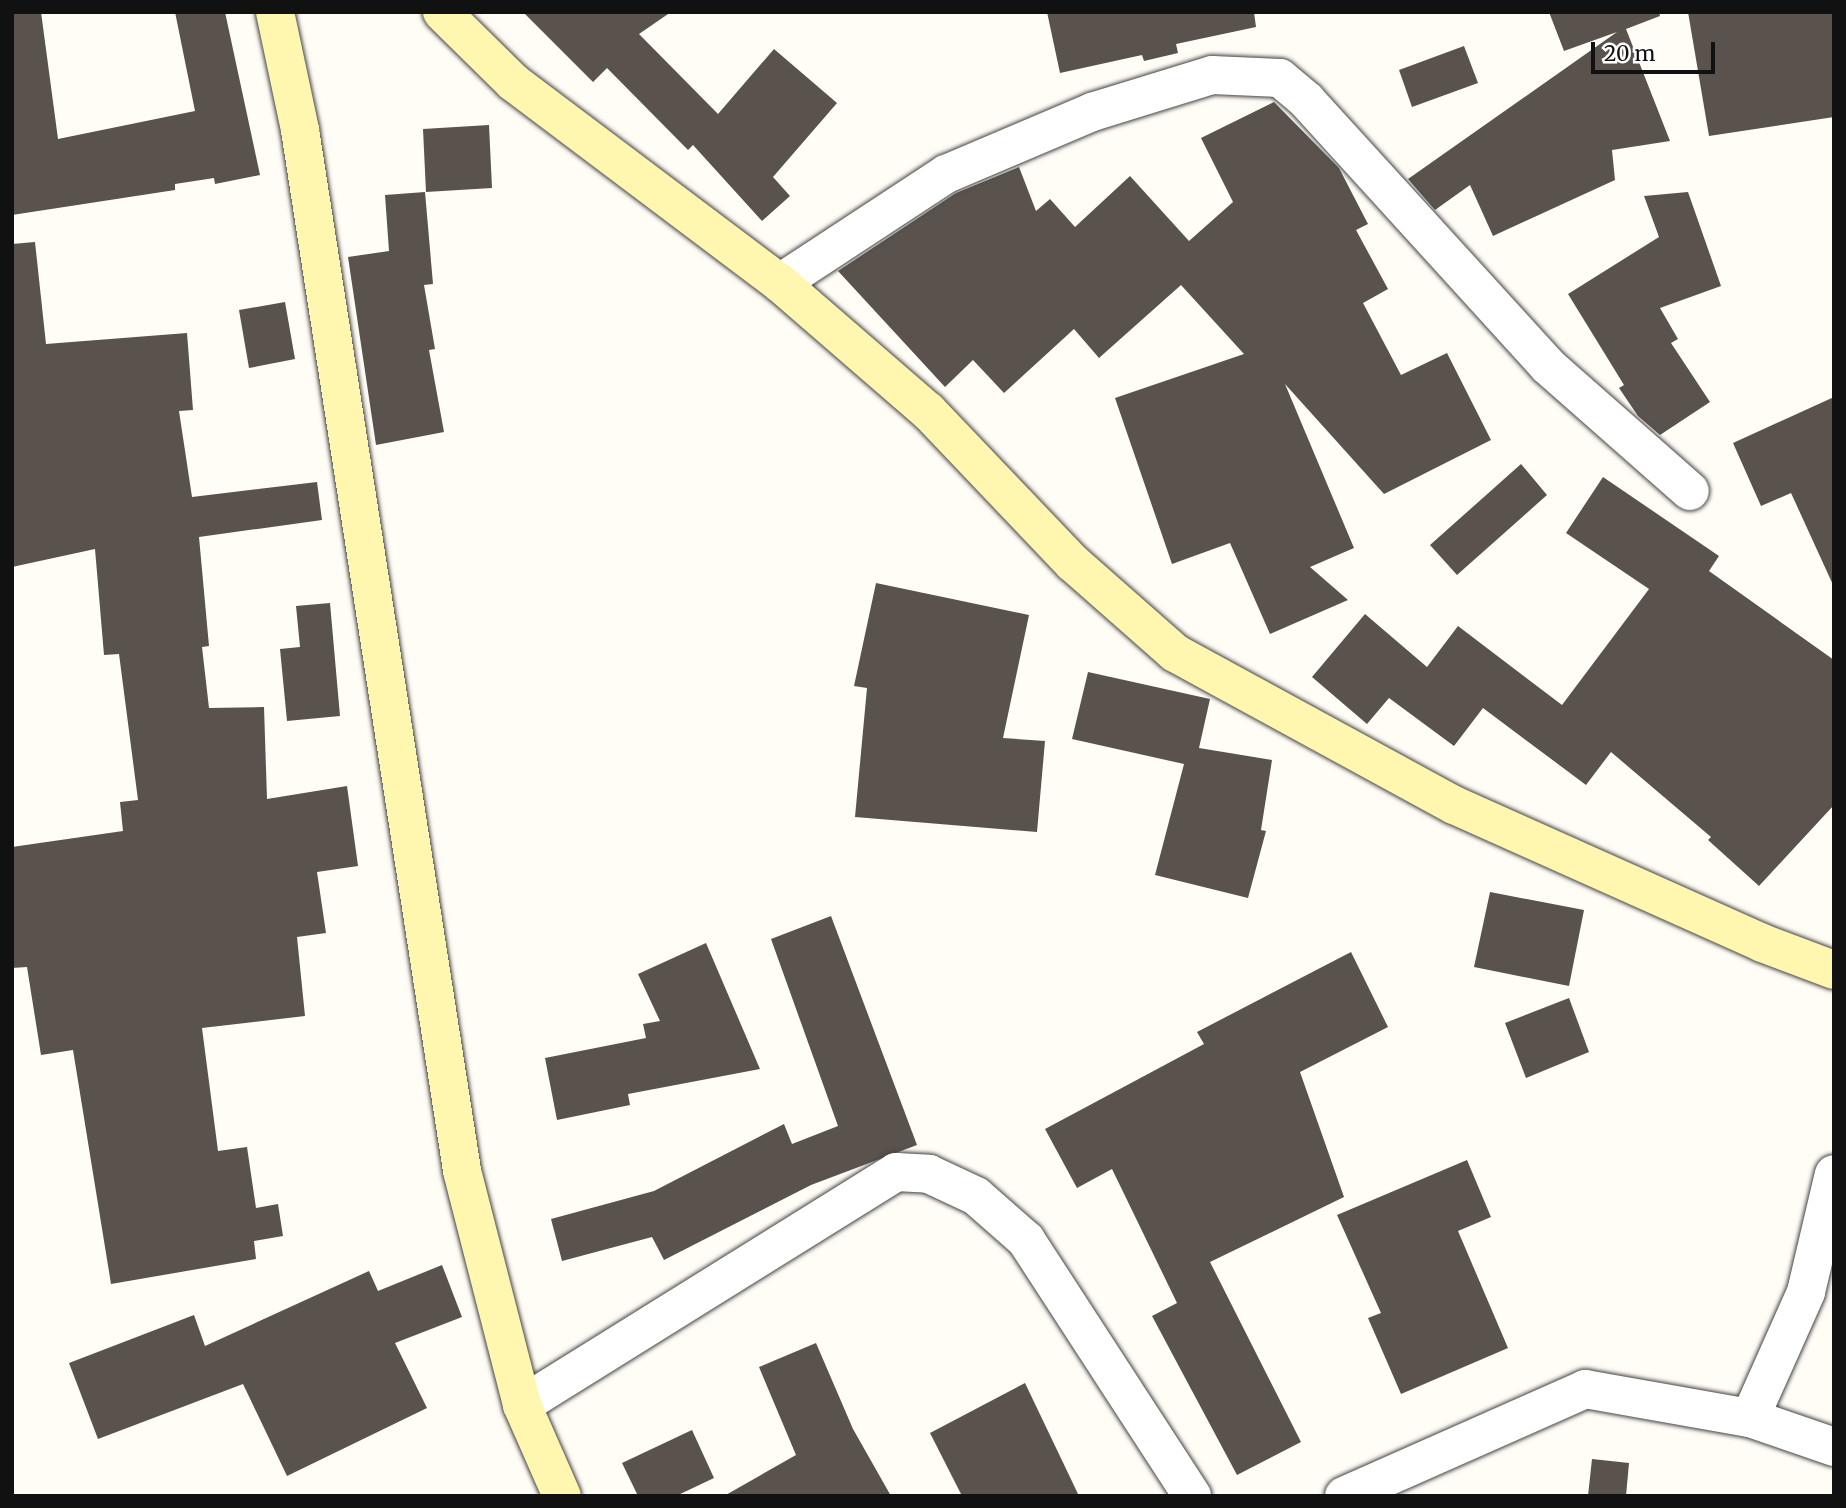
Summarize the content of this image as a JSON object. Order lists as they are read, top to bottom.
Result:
{
  "scale_bar": "20 m"
}
